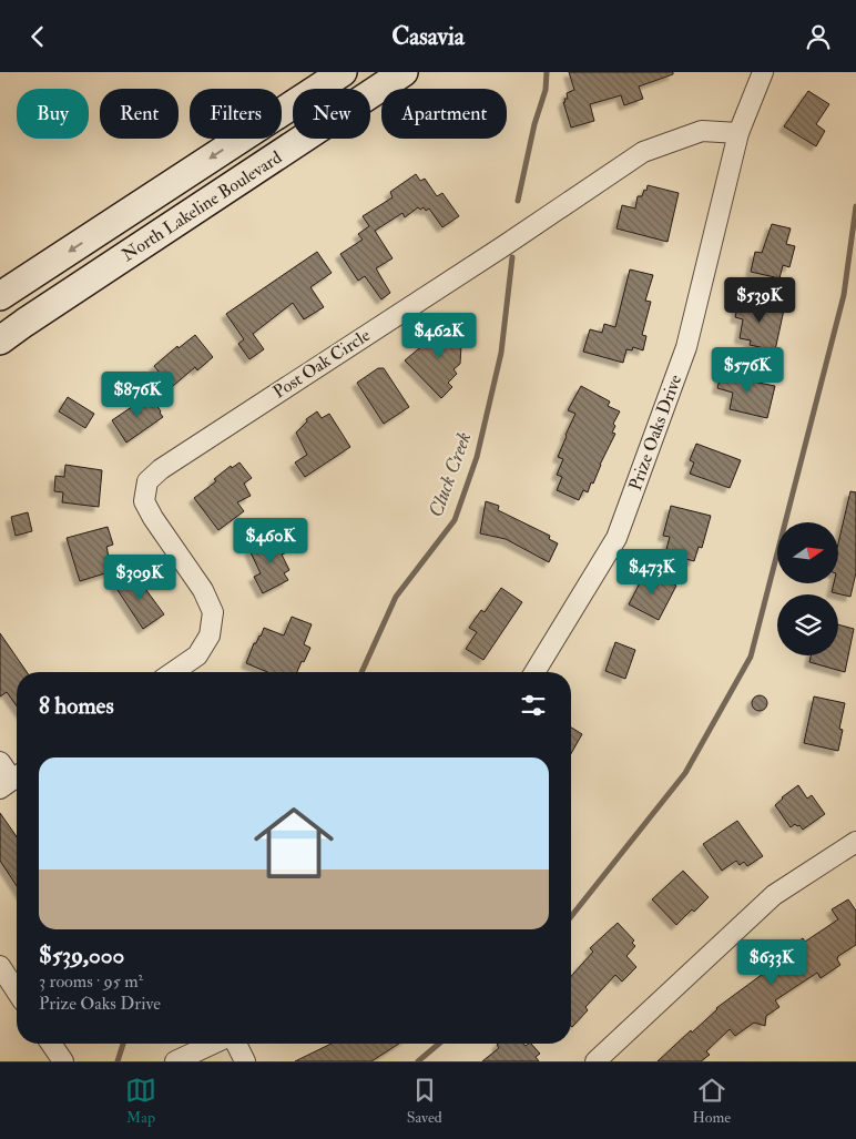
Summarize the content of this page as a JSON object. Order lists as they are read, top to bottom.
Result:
{
  "streets": {
    "main road": ["North Lakeline Boulevard"],
    "street": ["Post Oak Circle", "Prize Oaks Drive"]
  },
  "crossings": [
    ["Post Oak Circle", "Prize Oaks Drive"]
  ],
  "water": ["Cluck Creek"],
  "north": "right",
  "page": {
    "header": "Casavia",
    "chip": [
      "Buy",
      "Rent",
      "Filters",
      "New",
      "Apartment"
    ],
    "price": [
      "$539K",
      "$462K",
      "$576K",
      "$876K",
      "$460K",
      "$473K",
      "$309K",
      "$633K"
    ],
    "heading": "8 homes",
    "list": [
      {
        "name": "$539,000",
        "note": "3 rooms · 95 m² · Prize Oaks Drive"
      }
    ],
    "tabs": ["Map", "Saved", "Home"]
  }
}
